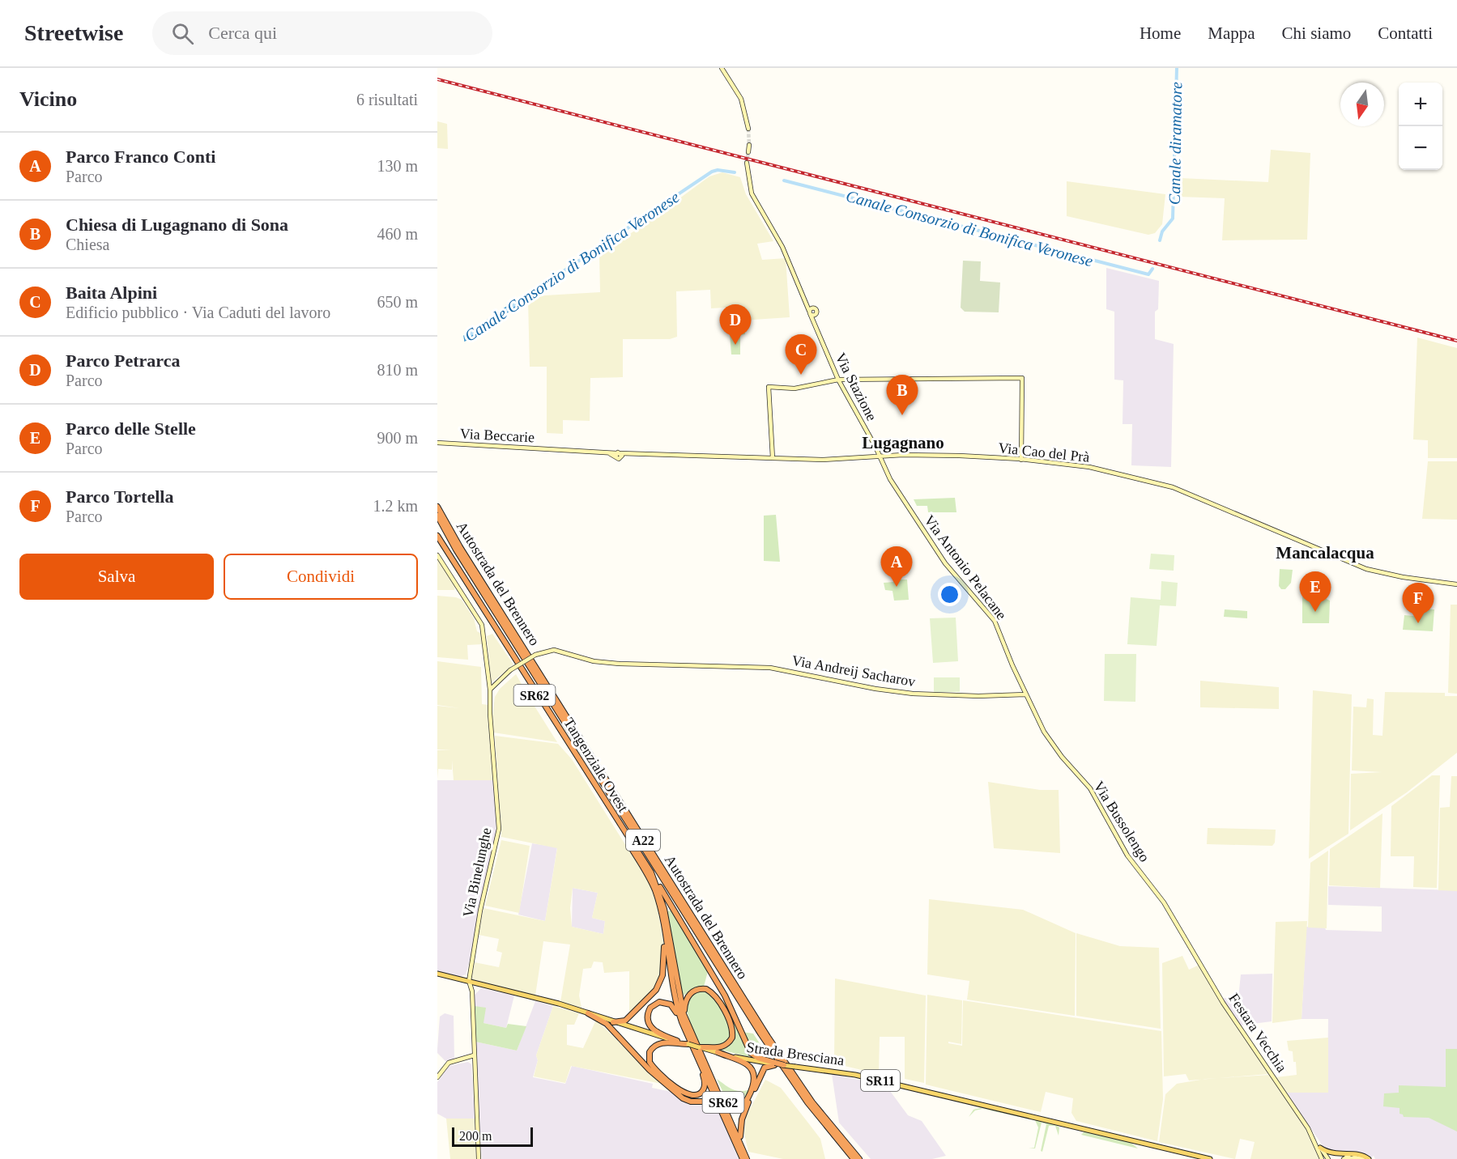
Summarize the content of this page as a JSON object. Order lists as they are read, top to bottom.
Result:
{
  "streets": {
    "highway": [
      "Autostrada del Brennero",
      "SR62",
      "Tangenziale Ovest",
      "A22"
    ],
    "main road": ["Strada Bresciana", "SR11"],
    "street": [
      "Via Stazione",
      "Via Beccarie",
      "Via Cao del Prà",
      "Via Antonio Pelacane",
      "Via Andreij Sacharov",
      "Via Bussolengo",
      "Via Binelunghe",
      "Festara Vecchia"
    ]
  },
  "crossings": [
    ["Via Stazione", "Via Cao del Prà"],
    ["Via Stazione", "Via Antonio Pelacane"],
    ["Via Beccarie", "Via Cao del Prà"],
    ["Via Cao del Prà", "Via Antonio Pelacane"],
    ["Via Antonio Pelacane", "Via Andreij Sacharov"],
    ["Via Antonio Pelacane", "Via Bussolengo"],
    ["Via Andreij Sacharov", "Via Bussolengo"],
    ["Via Andreij Sacharov", "Via Binelunghe"],
    ["Tangenziale Ovest", "Strada Bresciana"],
    ["Via Bussolengo", "Festara Vecchia"]
  ],
  "districts": ["Lugagnano", "Mancalacqua"],
  "water": ["Canale diramatore", "Canale Consorzio di Bonifica Veronese"],
  "scale_bar": "200 m",
  "north": "bottom",
  "page": {
    "header": "Streetwise",
    "search": "Cerca qui",
    "nav": [
      "Home",
      "Mappa",
      "Chi siamo",
      "Contatti"
    ],
    "heading": ["Vicino", "6 risultati"],
    "map_buttons": ["+", "−"],
    "list": [
      {
        "mark": "A",
        "name": "Parco Franco Conti",
        "note": "Parco",
        "value": "130 m"
      },
      {
        "mark": "B",
        "name": "Chiesa di Lugagnano di Sona",
        "note": "Chiesa",
        "value": "460 m"
      },
      {
        "mark": "C",
        "name": "Baita Alpini",
        "note": "Edificio pubblico · Via Caduti del lavoro",
        "value": "650 m"
      },
      {
        "mark": "D",
        "name": "Parco Petrarca",
        "note": "Parco",
        "value": "810 m"
      },
      {
        "mark": "E",
        "name": "Parco delle Stelle",
        "note": "Parco",
        "value": "900 m"
      },
      {
        "mark": "F",
        "name": "Parco Tortella",
        "note": "Parco",
        "value": "1.2 km"
      }
    ],
    "pins": [
      "D",
      "C",
      "B",
      "A",
      "E",
      "F"
    ],
    "buttons": ["Salva", "Condividi"],
    "scale": "200 m"
  }
}
